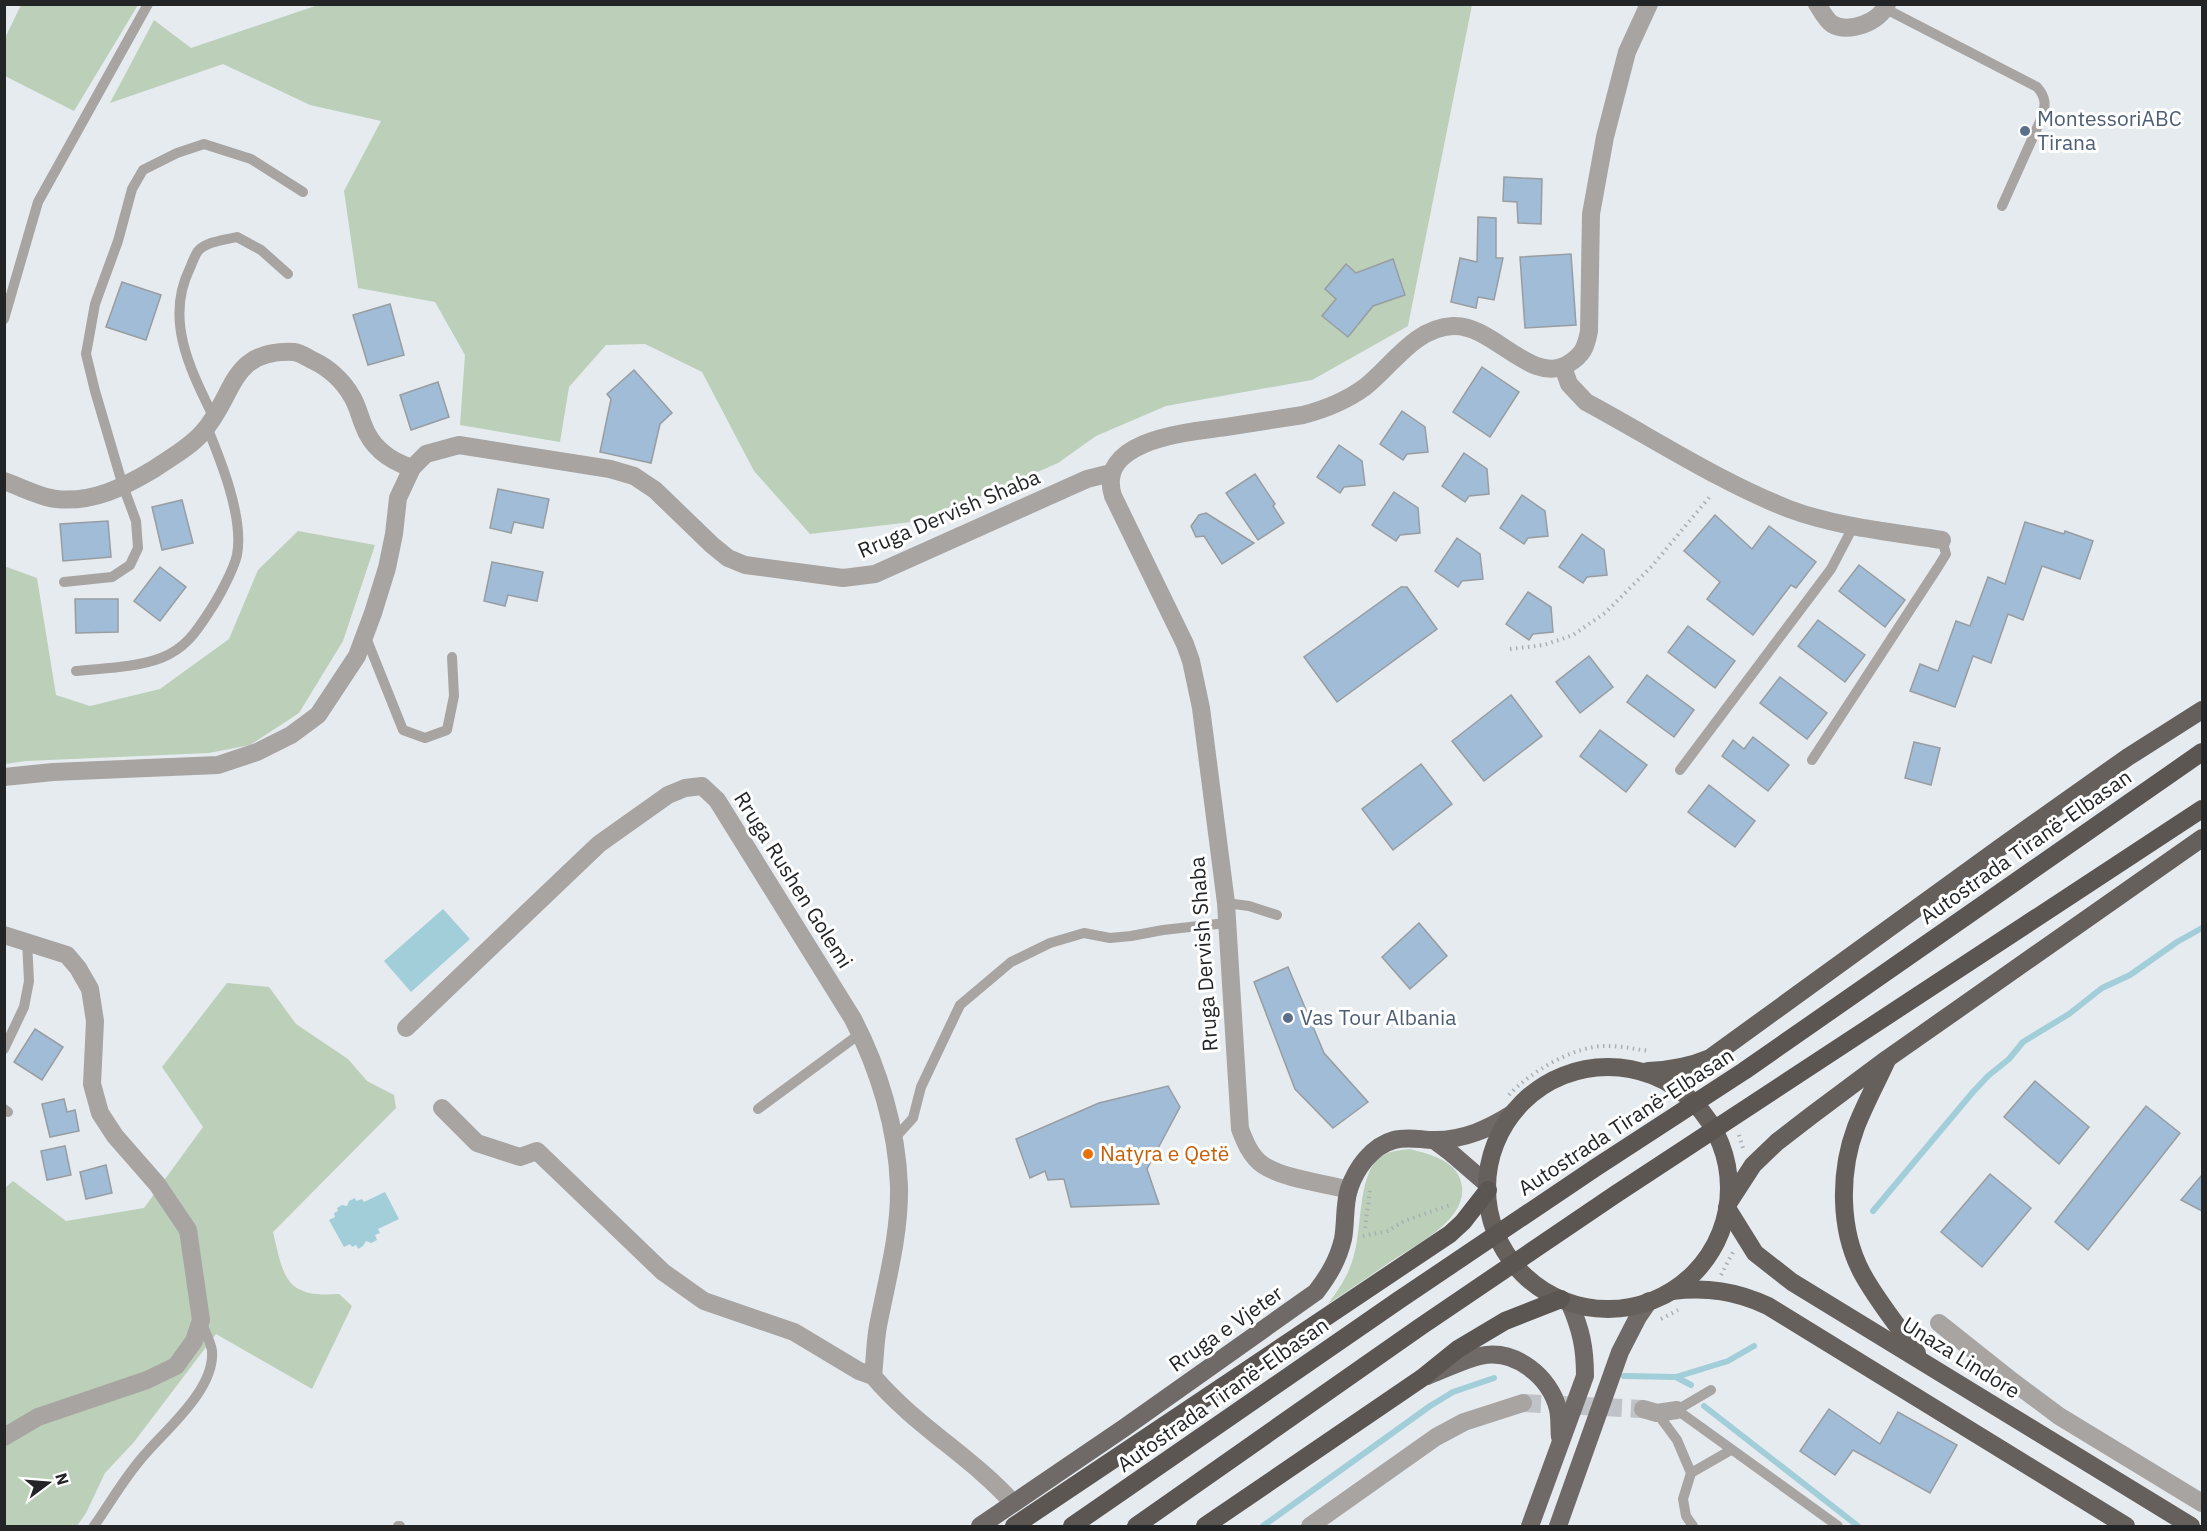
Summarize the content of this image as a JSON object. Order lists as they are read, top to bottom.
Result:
{
  "streets": {
    "highway": ["Autostrada Tiranë-Elbasan", "Unaza Lindore"],
    "main road": ["Rruga e Vjeter"],
    "street": ["Rruga Dervish Shaba", "Rruga Rushen Golemi"]
  },
  "crossings": [
    ["Rruga Dervish Shaba", "Rruga e Vjeter"]
  ],
  "places": ["MontessoriABC Tirana", "Vas Tour Albania", "Natyra e Qetë"],
  "north": "right"
}
